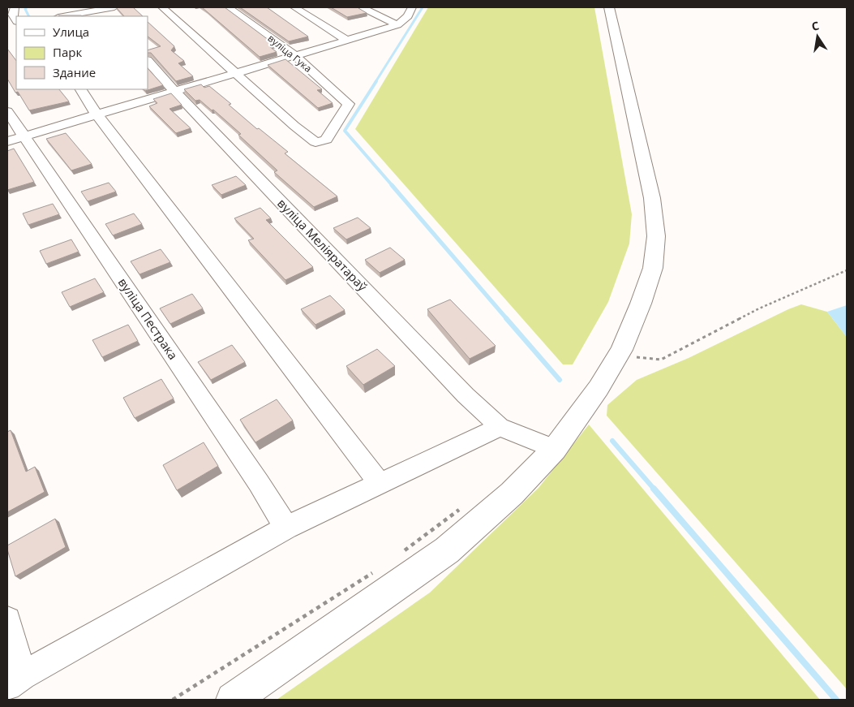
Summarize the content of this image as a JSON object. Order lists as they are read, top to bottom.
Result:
{
  "streets": {
    "street": ["вуліца Гука", "вуліца Меліяратараў", "вуліца Пестрака"]
  },
  "legend": ["Улица", "Парк", "Здание"],
  "north": "top"
}
